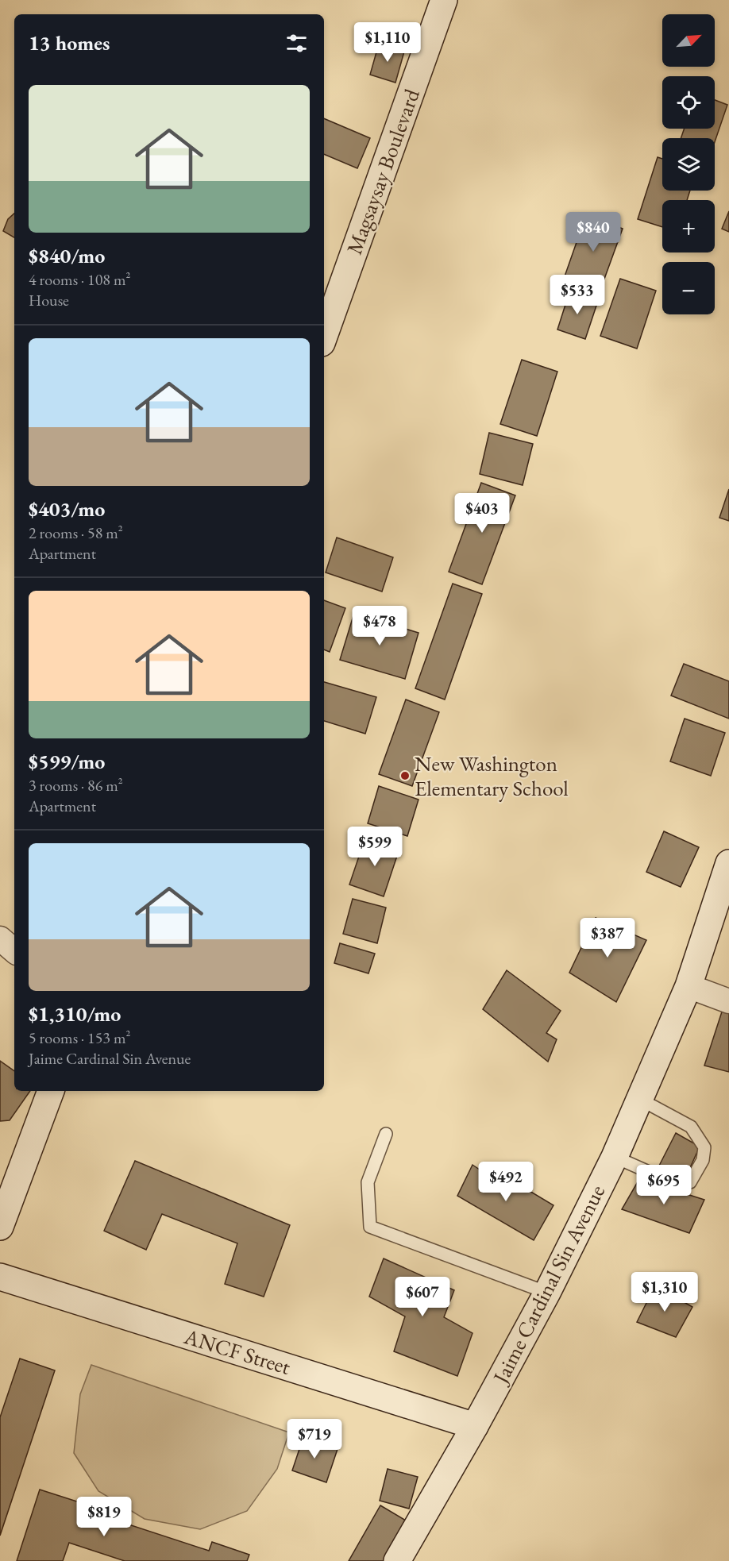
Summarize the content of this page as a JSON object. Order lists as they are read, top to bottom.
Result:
{
  "streets": {
    "main road": ["Magsaysay Boulevard", "Jaime Cardinal Sin Avenue", "ANCF Street"]
  },
  "crossings": [
    ["Jaime Cardinal Sin Avenue", "ANCF Street"]
  ],
  "places": ["New Washington Elementary School"],
  "north": "top right",
  "page": {
    "map_buttons": ["+", "−"],
    "heading": "13 homes",
    "price": [
      "$1,110",
      "$840",
      "$533",
      "$403",
      "$478",
      "$599",
      "$387",
      "$492",
      "$695",
      "$1,310",
      "$607",
      "$719",
      "$819"
    ],
    "list": [
      {
        "name": "$840/mo",
        "note": "4 rooms · 108 m² · House"
      },
      {
        "name": "$403/mo",
        "note": "2 rooms · 58 m² · Apartment"
      },
      {
        "name": "$599/mo",
        "note": "3 rooms · 86 m² · Apartment"
      },
      {
        "name": "$1,310/mo",
        "note": "5 rooms · 153 m² · Jaime Cardinal Sin Avenue"
      }
    ]
  }
}
